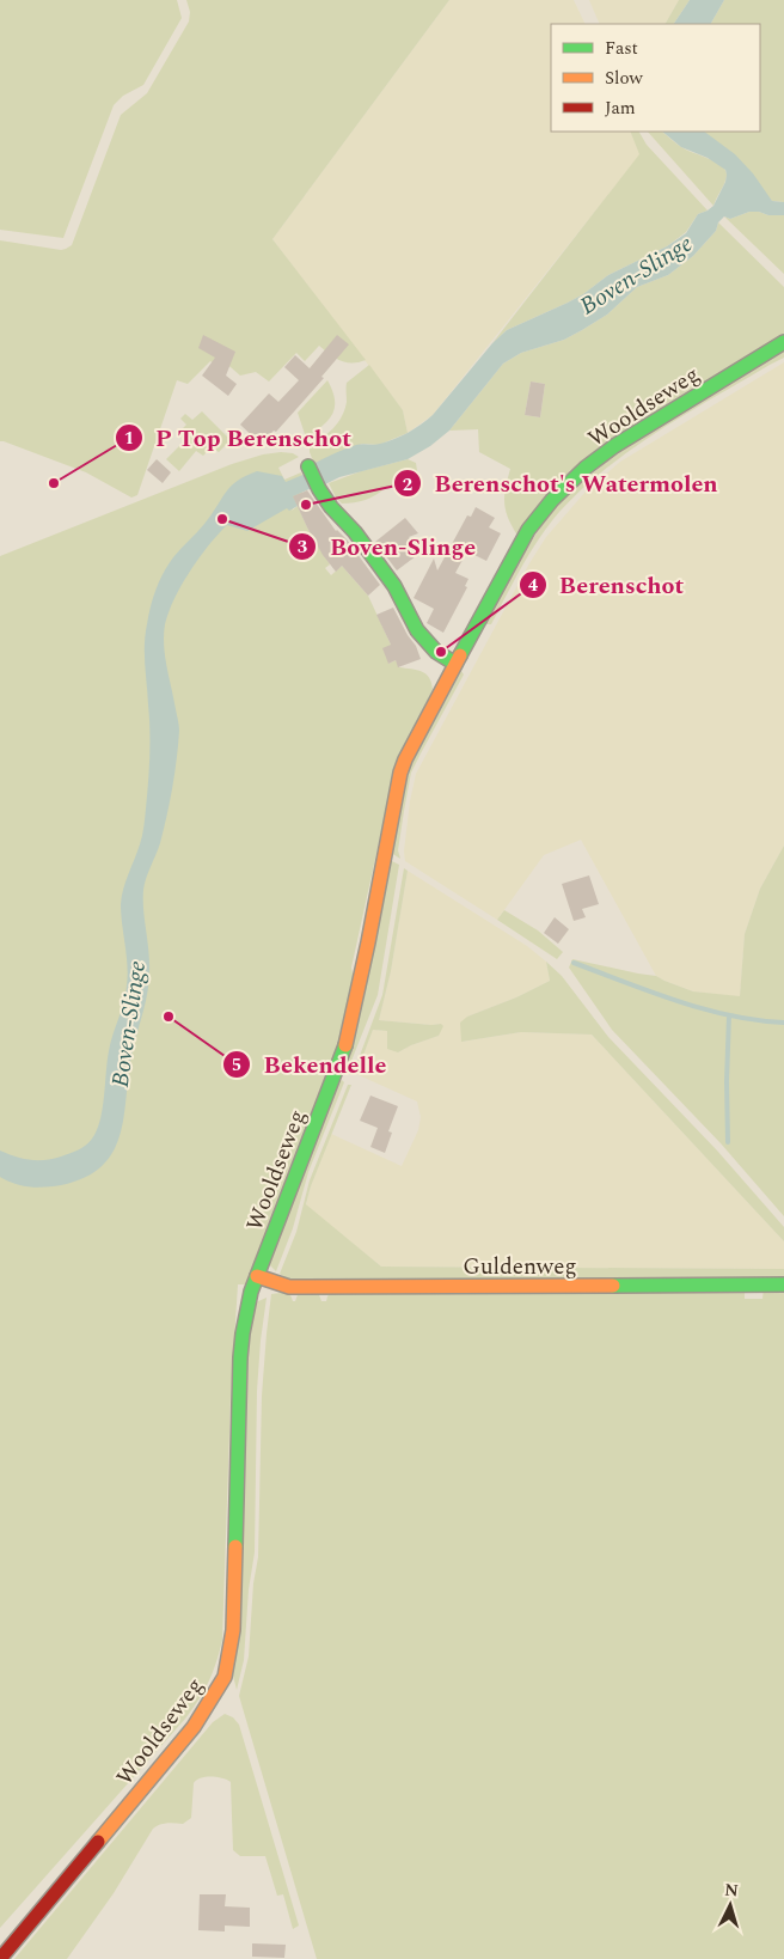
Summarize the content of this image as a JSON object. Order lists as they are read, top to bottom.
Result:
{
  "streets": {
    "main road": ["Wooldseweg", "Guldenweg"]
  },
  "crossings": [
    ["Wooldseweg", "Guldenweg"]
  ],
  "water": ["Boven-Slinge"],
  "places": [
    "P Top Berenschot",
    "Berenschot's Watermolen",
    "Boven-Slinge",
    "Berenschot",
    "Bekendelle"
  ],
  "legend": ["Fast", "Slow", "Jam"],
  "north": "top"
}
